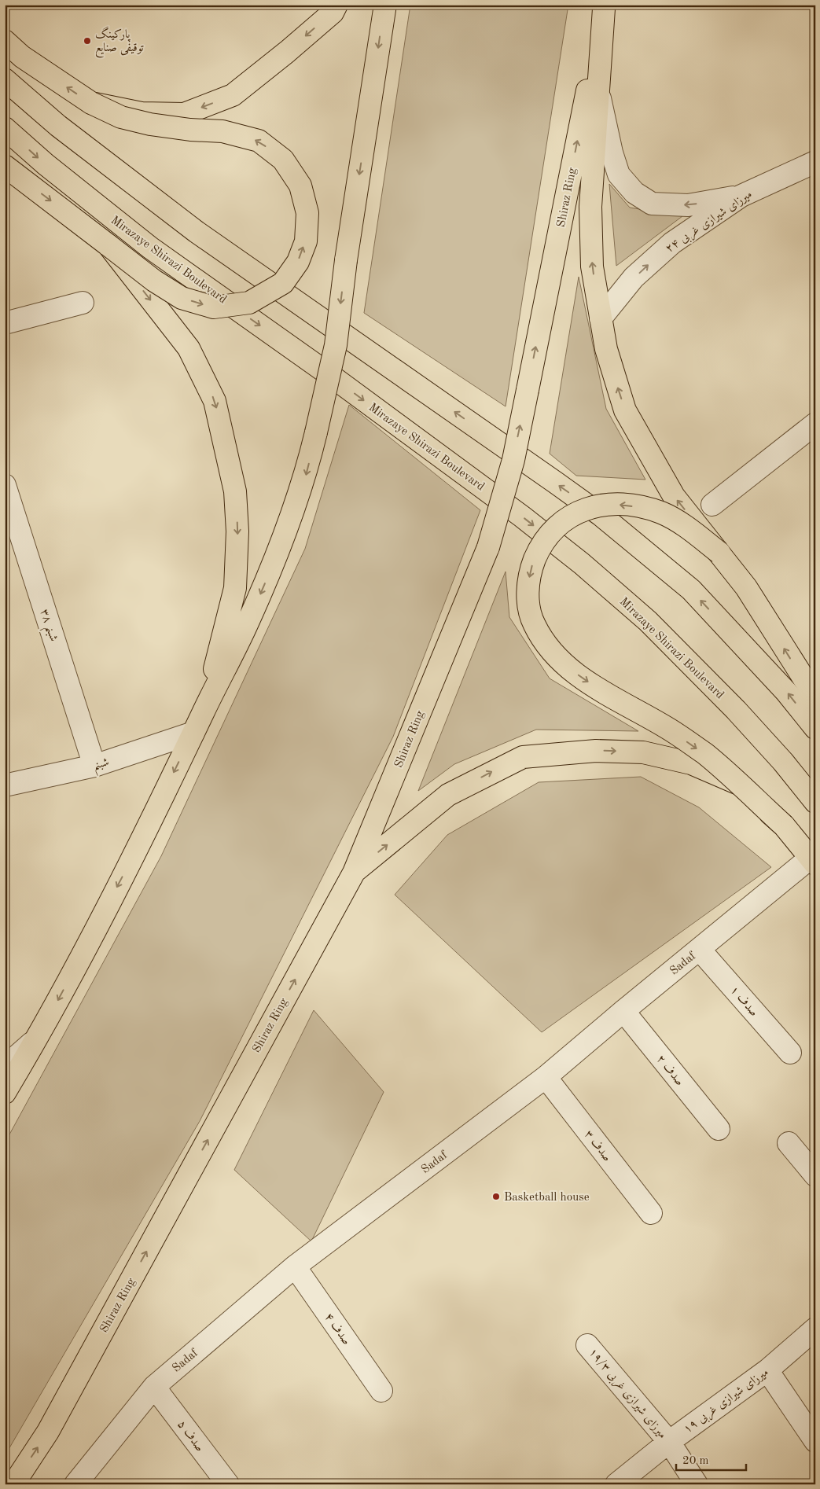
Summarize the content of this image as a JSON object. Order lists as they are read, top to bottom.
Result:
{
  "streets": {
    "main road": ["Shiraz Ring", "Mirazaye Shirazi Boulevard"],
    "street": [
      "۲۴ میرزای شیرازی غربی",
      "شبنم ۳۸",
      "شبنم",
      "Sadaf",
      "۱ صدف",
      "۲ صدف",
      "صدف ۳",
      "۴ صدف",
      "۱۹/۳ میرزای شیرازی غربی",
      "۱۹ میرزای شیرازی غربی",
      "۵ صدف"
    ]
  },
  "crossings": [
    ["شبنم ۳۸", "شبنم"],
    ["Sadaf", "۱ صدف"],
    ["Sadaf", "۲ صدف"],
    ["Sadaf", "صدف ۳"],
    ["Sadaf", "۴ صدف"],
    ["Sadaf", "۵ صدف"],
    ["۱۹/۳ میرزای شیرازی غربی", "۱۹ میرزای شیرازی غربی"]
  ],
  "one_way": ["Shiraz Ring", "۲۴ میرزای شیرازی غربی"],
  "places": ["پارکینگ توقیفی صنایع", "Basketball house"],
  "scale_bar": "20 m"
}
